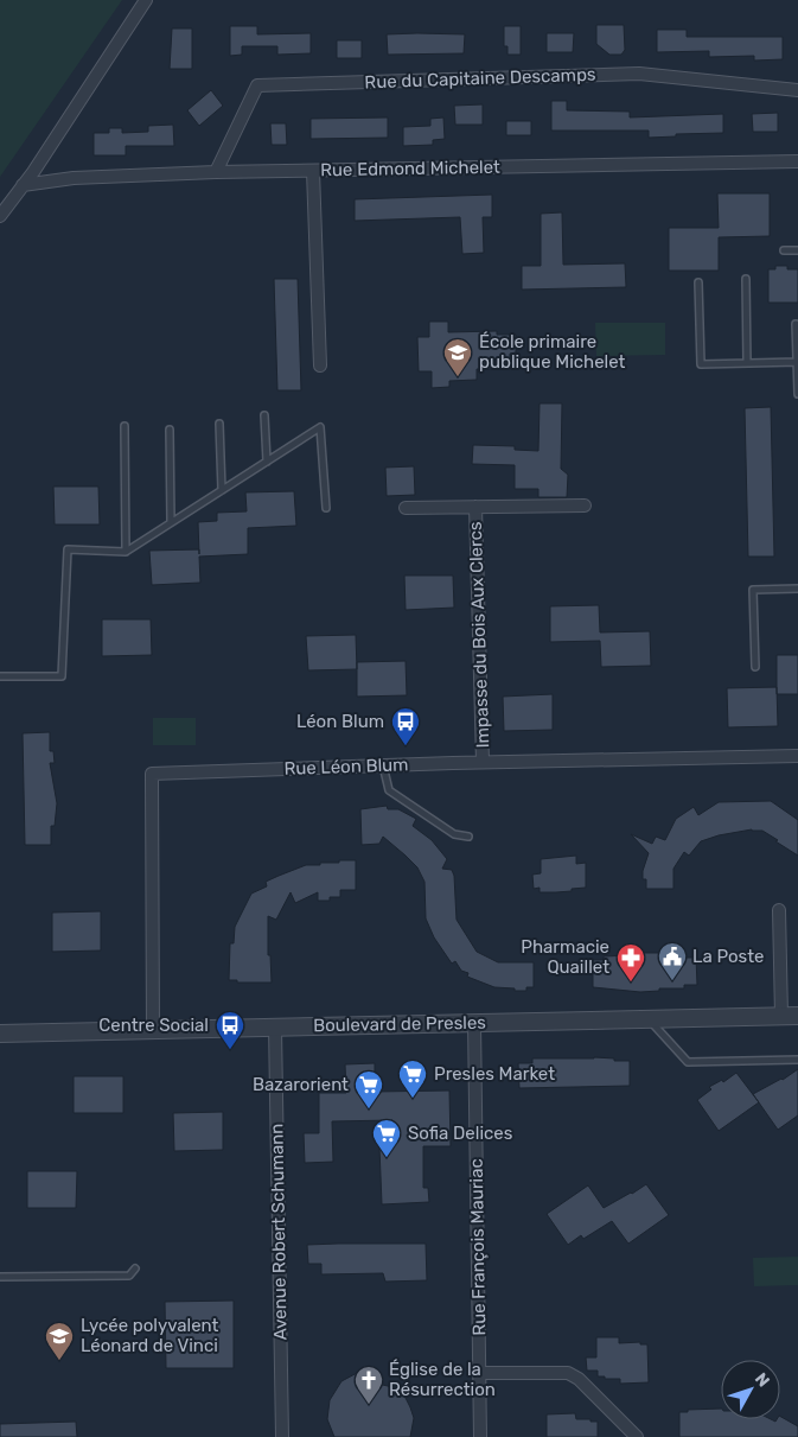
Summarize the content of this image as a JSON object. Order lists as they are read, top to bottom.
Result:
{
  "streets": {
    "street": [
      "Rue du Capitaine Descamps",
      "Rue Edmond Michelet",
      "Impasse du Bois Aux Clercs",
      "Rue Léon Blum",
      "Boulevard de Presles",
      "Avenue Robert Schumann",
      "Rue François Mauriac"
    ]
  },
  "crossings": [
    ["Rue du Capitaine Descamps", "Rue Edmond Michelet"],
    ["Impasse du Bois Aux Clercs", "Rue Léon Blum"],
    ["Rue Léon Blum", "Boulevard de Presles"],
    ["Boulevard de Presles", "Avenue Robert Schumann"],
    ["Boulevard de Presles", "Rue François Mauriac"]
  ],
  "places": {
    "school or university": ["École primaire publique Michelet", "Lycée polyvalent Léonard de Vinci"],
    "bus stop": ["Léon Blum", "Centre Social"],
    "public building": ["La Poste"],
    "pharmacy": ["Pharmacie Quaillet"],
    "supermarket": ["Presles Market", "Bazarorient", "Sofia Delices"],
    "church": ["Église de la Résurrection"]
  },
  "north": "top right"
}
